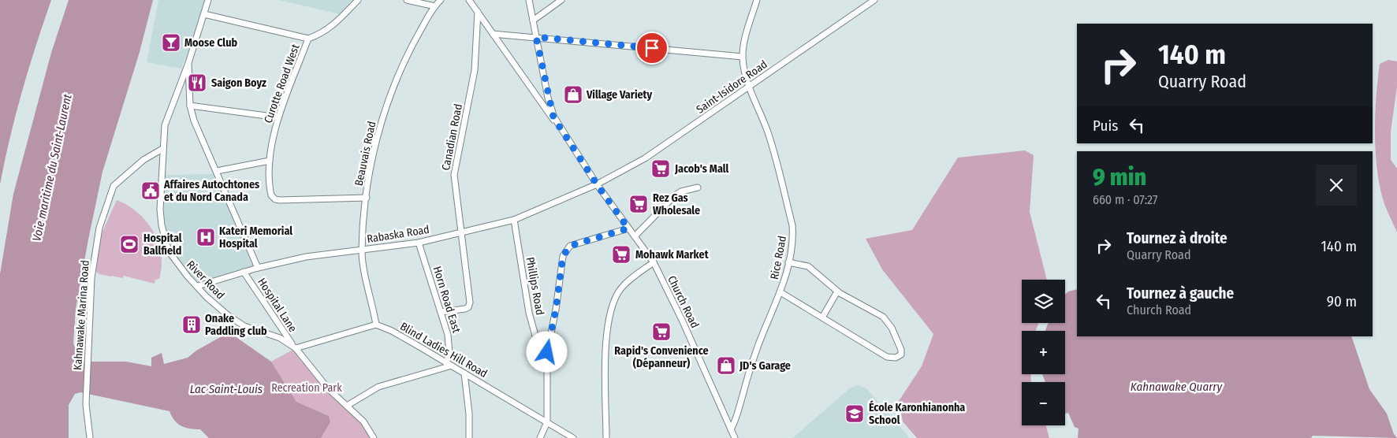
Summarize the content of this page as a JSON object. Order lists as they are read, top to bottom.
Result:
{
  "streets": {
    "street": [
      "Curotte Road West",
      "Saint-Isidore Road",
      "Canadian Road",
      "Beauvais Road",
      "Rabaska Road",
      "Rice Road",
      "River Road",
      "Phillips Road",
      "Horn Road East",
      "Church Road",
      "Hospital Lane",
      "Kahnawake Marina Road",
      "Blind Ladies Hill Road"
    ]
  },
  "crossings": [
    ["Curotte Road West", "Beauvais Road"],
    ["Saint-Isidore Road", "Rabaska Road"],
    ["Saint-Isidore Road", "Rice Road"],
    ["Saint-Isidore Road", "Church Road"],
    ["Canadian Road", "Rabaska Road"],
    ["Canadian Road", "Horn Road East"],
    ["Beauvais Road", "Rabaska Road"],
    ["Beauvais Road", "Blind Ladies Hill Road"],
    ["Rabaska Road", "River Road"],
    ["Rabaska Road", "Phillips Road"],
    ["Rabaska Road", "Horn Road East"],
    ["Rabaska Road", "Church Road"],
    ["Rabaska Road", "Hospital Lane"],
    ["Rice Road", "Church Road"],
    ["River Road", "Hospital Lane"],
    ["River Road", "Kahnawake Marina Road"],
    ["Horn Road East", "Blind Ladies Hill Road"]
  ],
  "water": ["Voie maritime du Saint-Laurent", "Kahnawake Quarry", "Lac Saint-Louis"],
  "parks": ["Recreation Park"],
  "places": {
    "bar": ["Moose Club"],
    "restaurant": ["Saigon Boyz"],
    "shop": ["Village Variety", "JD's Garage"],
    "supermarket": [
      "Jacob's Mall",
      "Rez Gas Wholesale",
      "Mohawk Market",
      "Rapid's Convenience (Dépanneur)"
    ],
    "public building": ["Affaires Autochtones et du Nord Canada"],
    "hospital": ["Kateri Memorial Hospital"],
    "sports": ["Hospital Ballfield"],
    "building": ["Onake Paddling club"],
    "school or university": ["École Karonhianonha School"]
  },
  "page": {
    "turn": ["140 m", "Quarry Road"],
    "then": "Puis",
    "heading": ["9 min", "660 m · 07:27"],
    "list": [
      {
        "name": "Tournez à droite",
        "note": "Quarry Road",
        "value": "140 m"
      },
      {
        "name": "Tournez à gauche",
        "note": "Church Road",
        "value": "90 m"
      }
    ],
    "map_buttons": ["+", "−"]
  }
}
